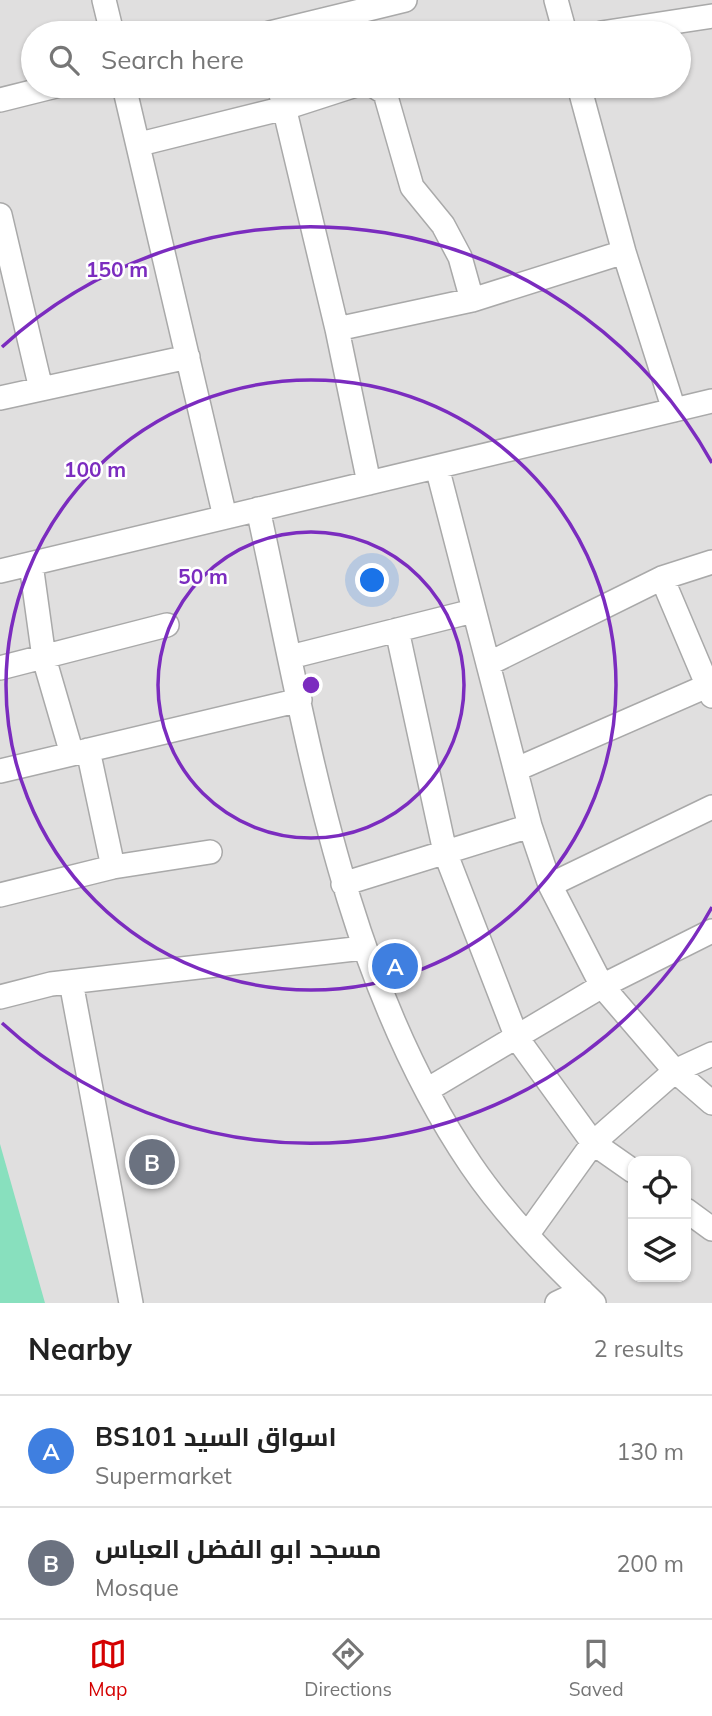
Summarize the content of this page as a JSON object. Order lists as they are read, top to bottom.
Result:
{
  "page": {
    "search": "Search here",
    "pins": ["A", "B"],
    "heading": ["Nearby", "2 results"],
    "list": [
      {
        "mark": "A",
        "name": "BS101 اسواق السيد",
        "note": "Supermarket",
        "value": "130 m"
      },
      {
        "mark": "B",
        "name": "مسجد ابو الفضل العباس",
        "note": "Mosque",
        "value": "200 m"
      }
    ],
    "nav": ["Map", "Directions", "Saved"]
  },
  "rings": ["150 m", "100 m", "50 m"]
}
